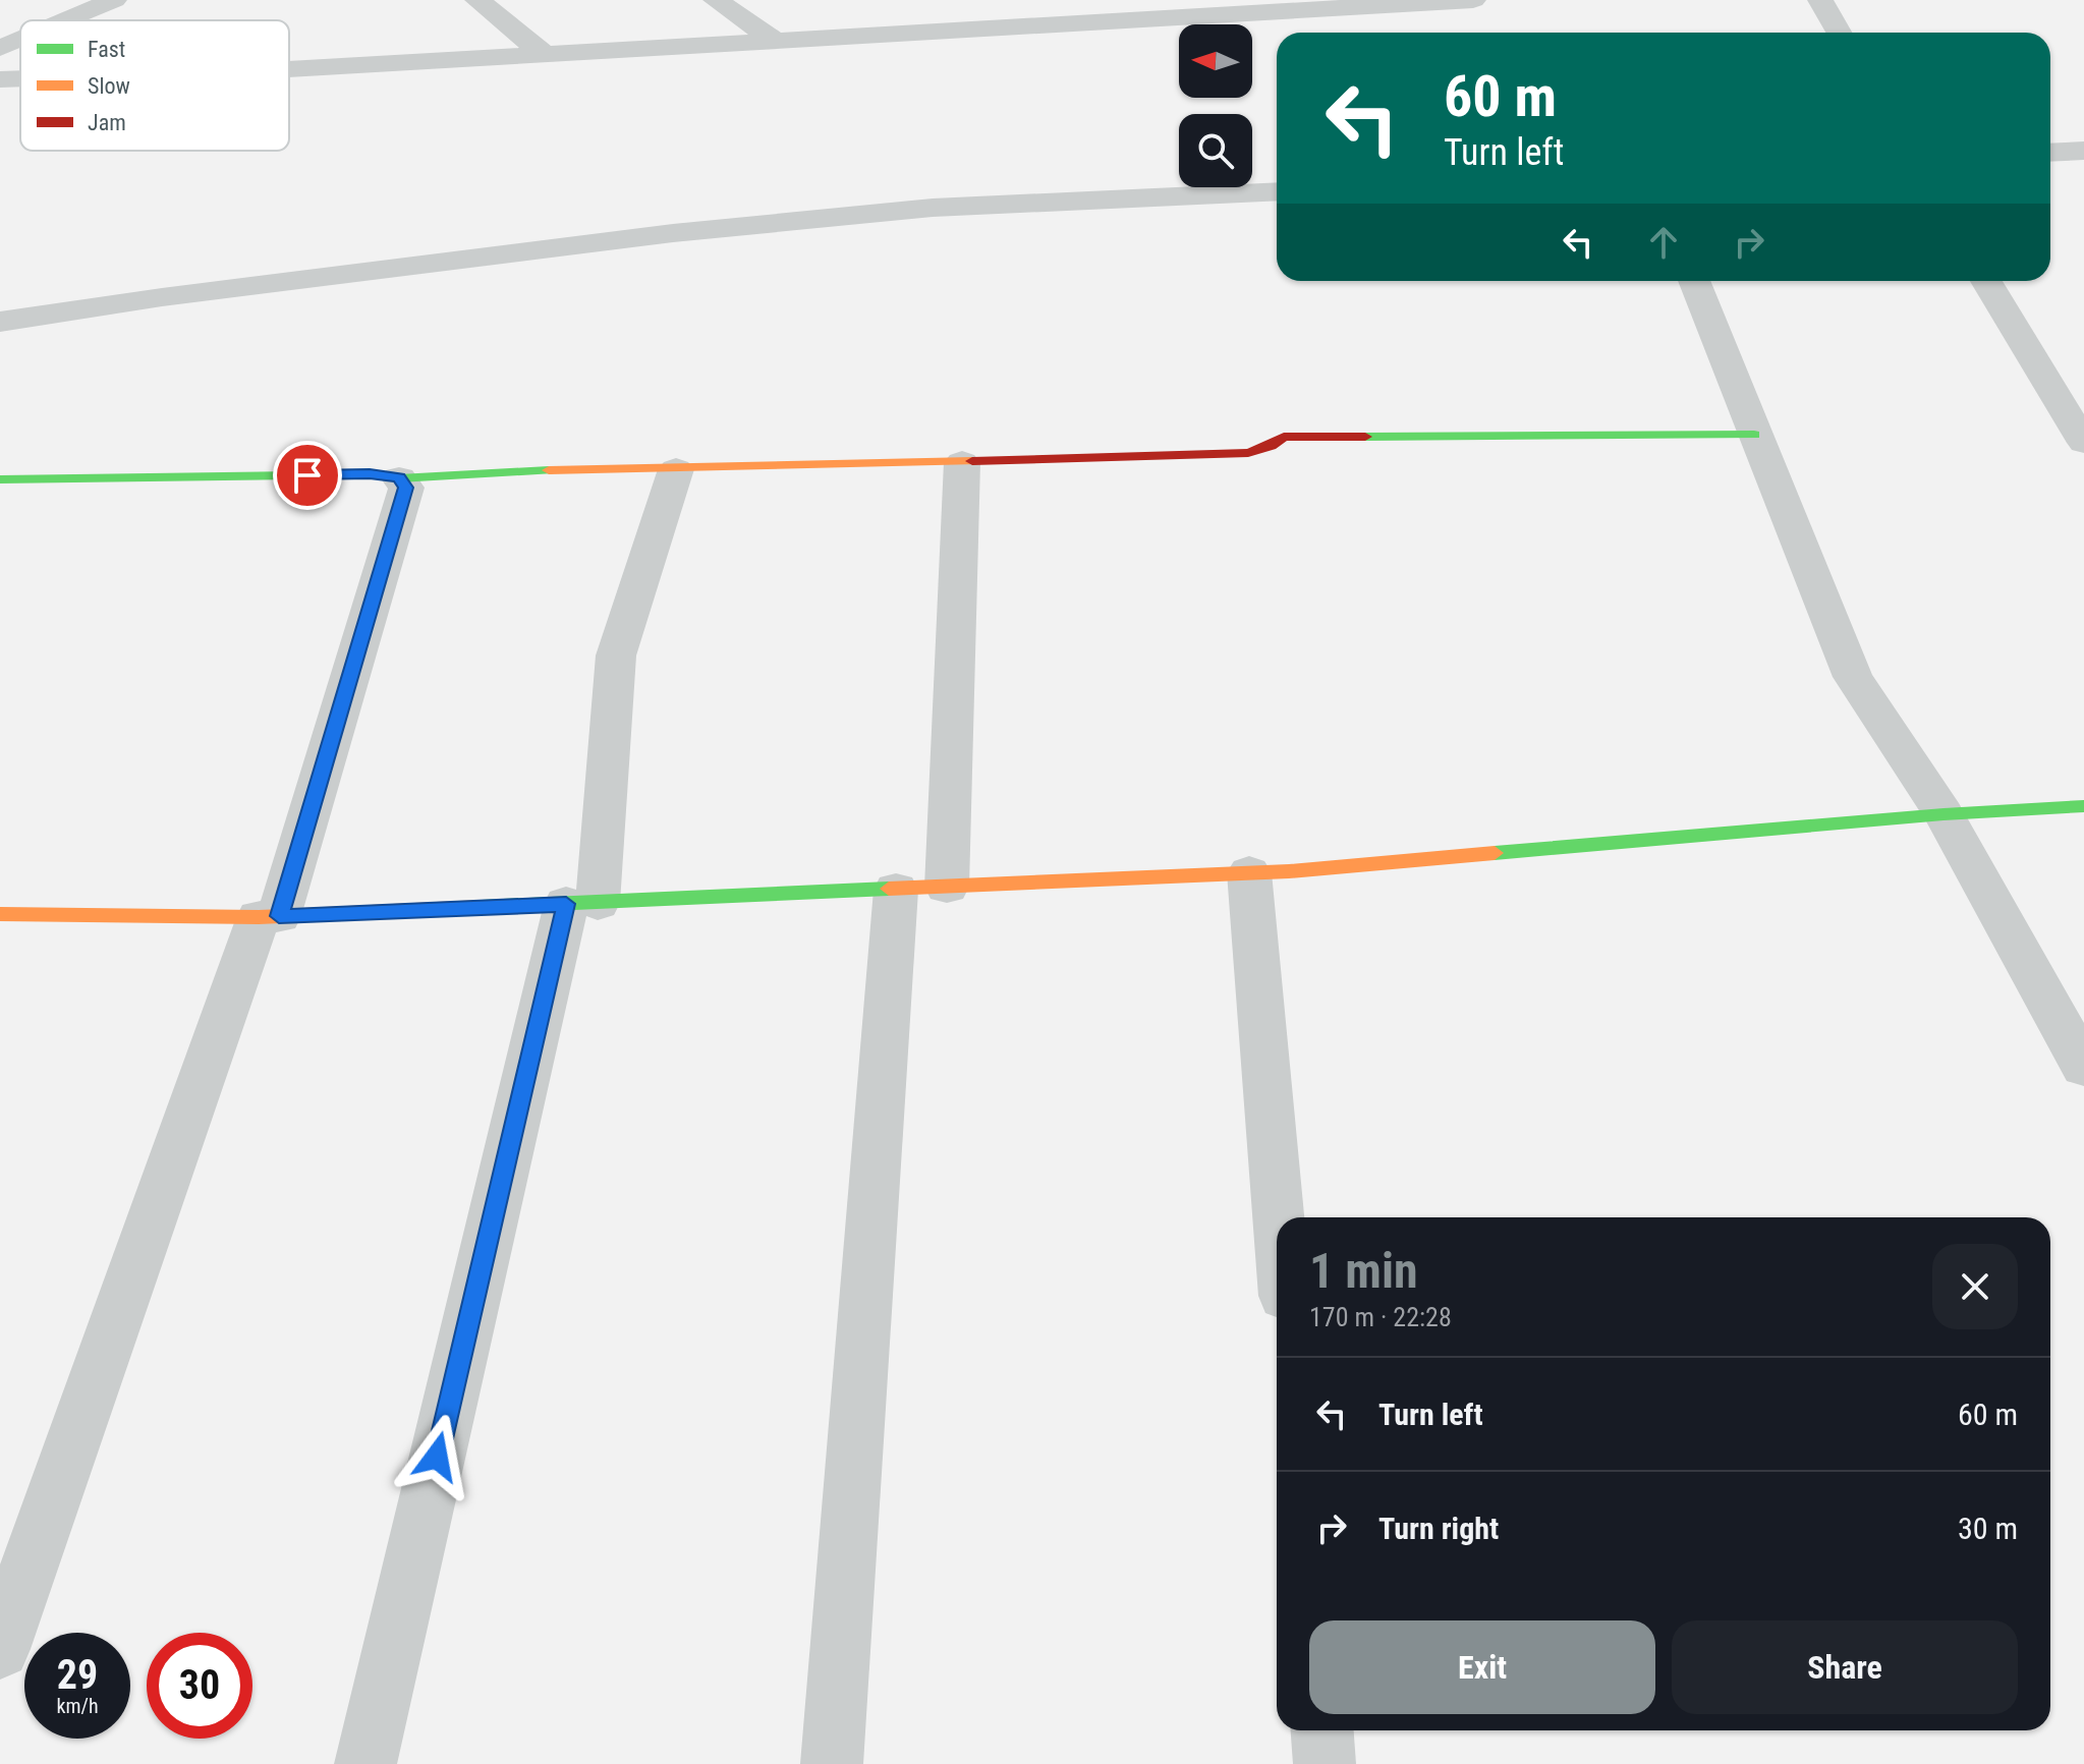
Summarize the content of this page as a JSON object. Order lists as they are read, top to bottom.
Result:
{
  "legend": ["Fast", "Slow", "Jam"],
  "north": "left",
  "page": {
    "turn": ["60 m", "Turn left"],
    "heading": ["1 min", "170 m · 22:28"],
    "list": [
      {
        "name": "Turn left",
        "value": "60 m"
      },
      {
        "name": "Turn right",
        "value": "30 m"
      }
    ],
    "buttons": ["Exit", "Share"],
    "speed": "29 km/h",
    "limit": "30"
  }
}
